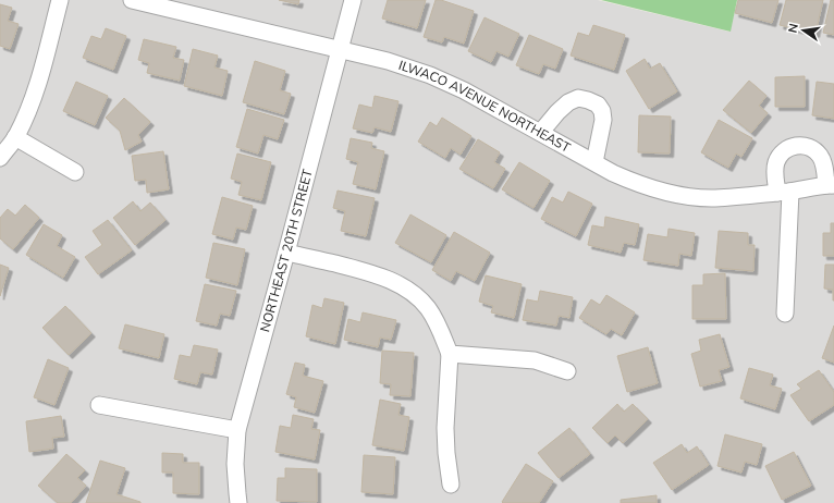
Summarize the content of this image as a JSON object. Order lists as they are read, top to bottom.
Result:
{
  "streets": {
    "street": ["ILWACO AVENUE NORTHEAST", "NORTHEAST 20TH STREET"]
  },
  "crossings": [
    ["ILWACO AVENUE NORTHEAST", "NORTHEAST 20TH STREET"]
  ],
  "north": "left"
}
